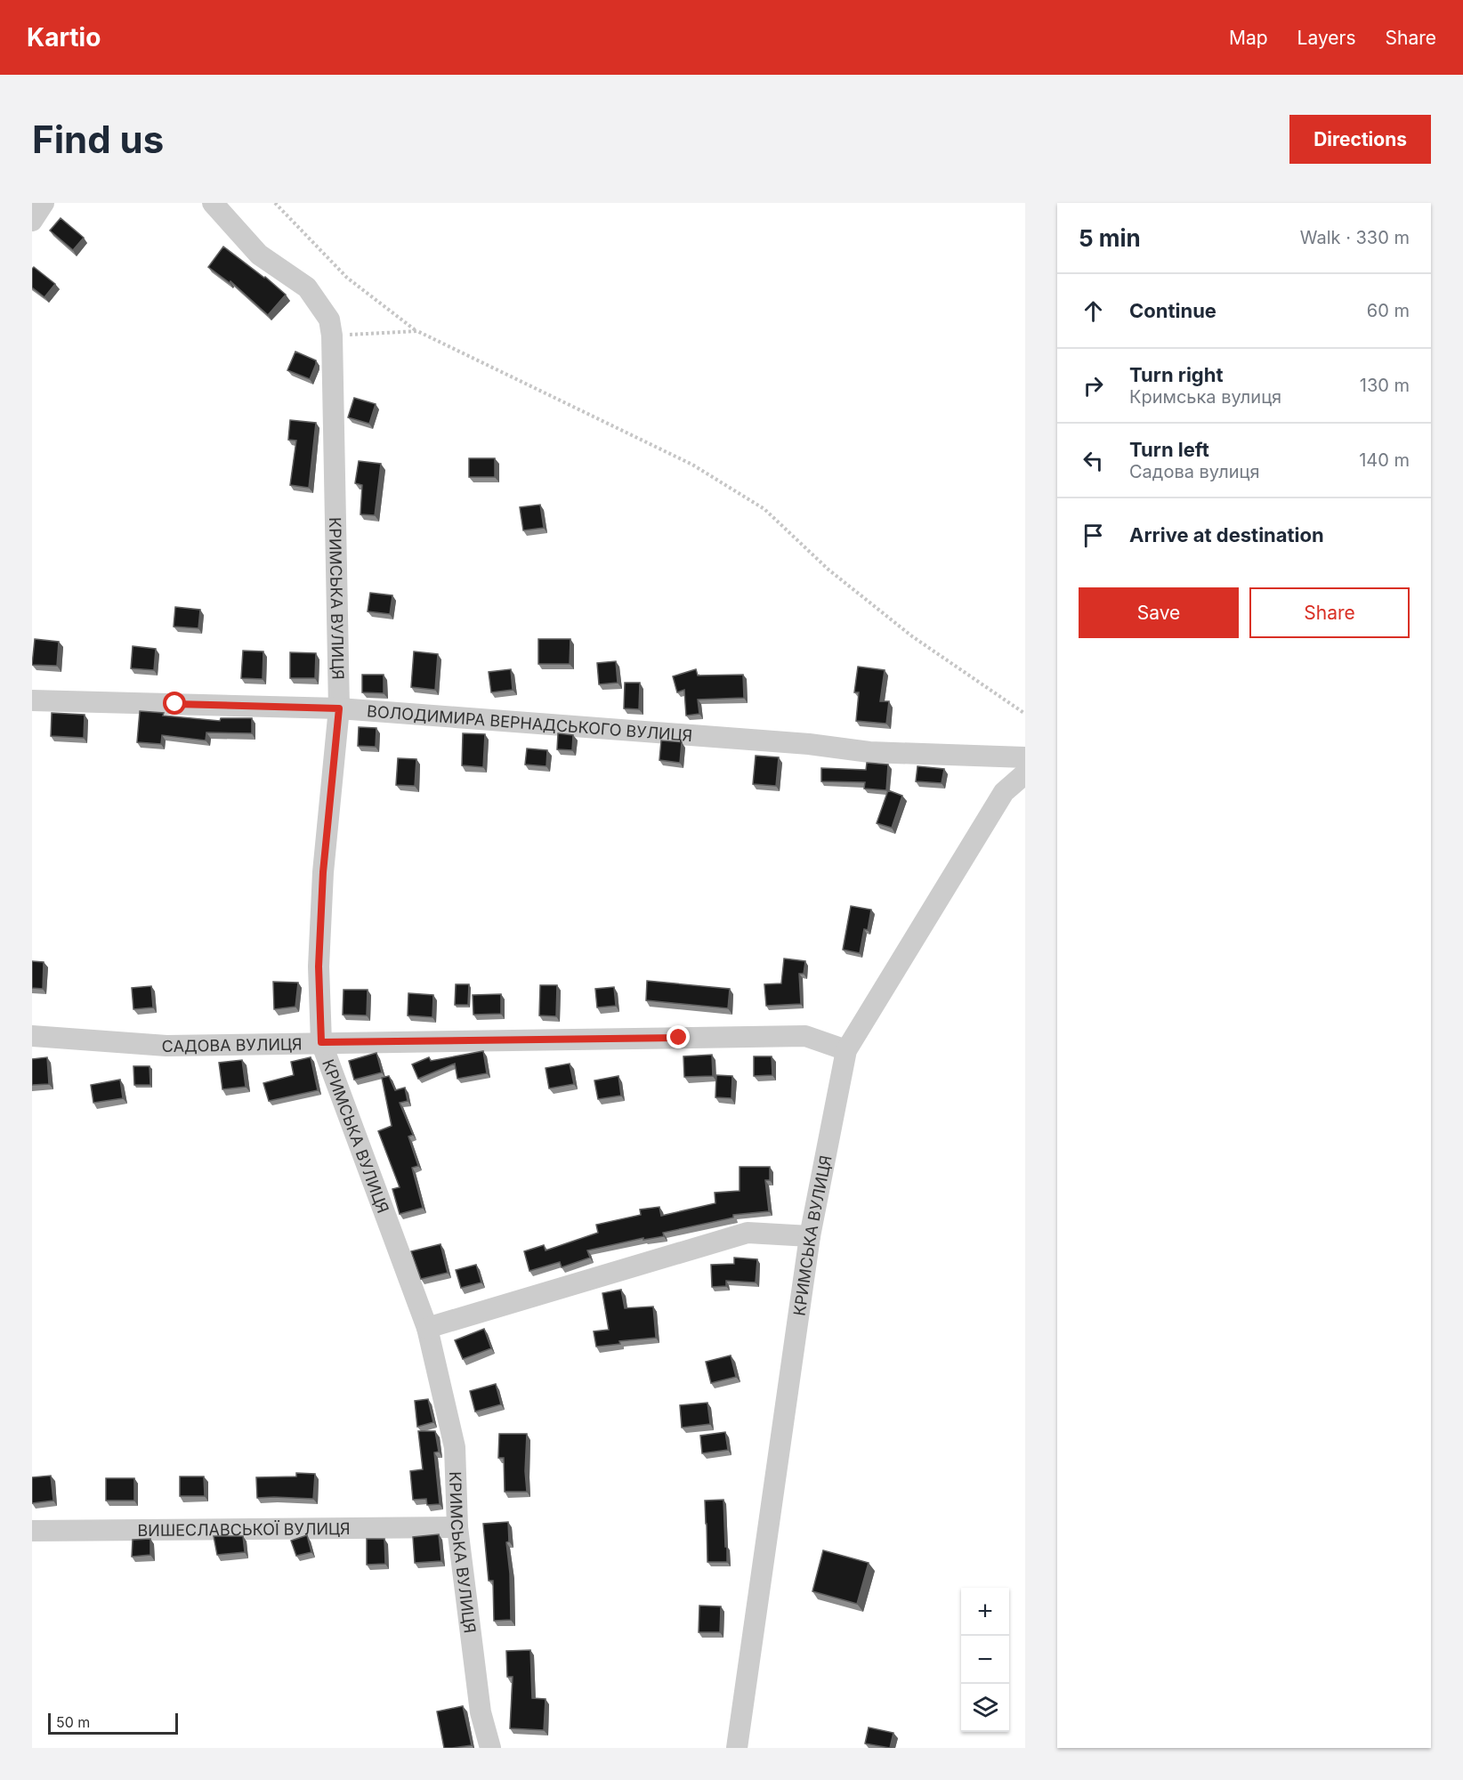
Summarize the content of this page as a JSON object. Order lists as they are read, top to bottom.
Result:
{
  "streets": {
    "street": [
      "КРИМСЬКА ВУЛИЦЯ",
      "ВОЛОДИМИРА ВЕРНАДСЬКОГО ВУЛИЦЯ",
      "САДОВА ВУЛИЦЯ",
      "ВИШЕСЛАВСЬКОЇ ВУЛИЦЯ"
    ]
  },
  "crossings": [
    ["КРИМСЬКА ВУЛИЦЯ", "ВОЛОДИМИРА ВЕРНАДСЬКОГО ВУЛИЦЯ"],
    ["КРИМСЬКА ВУЛИЦЯ", "САДОВА ВУЛИЦЯ"],
    ["КРИМСЬКА ВУЛИЦЯ", "ВИШЕСЛАВСЬКОЇ ВУЛИЦЯ"]
  ],
  "scale_bar": "50 m",
  "page": {
    "header": "Kartio",
    "nav": ["Map", "Layers", "Share"],
    "buttons": [
      "Directions",
      ["Save", "Share"]
    ],
    "title": "Find us",
    "heading": ["5 min", "Walk · 330 m"],
    "list": [
      ["Continue", "60 m"],
      ["Turn right", "Кримська вулиця", "130 m"],
      ["Turn left", "Садова вулиця", "140 m"],
      "Arrive at destination"
    ],
    "map_buttons": ["+", "−"],
    "scale": "50 m"
  }
}
